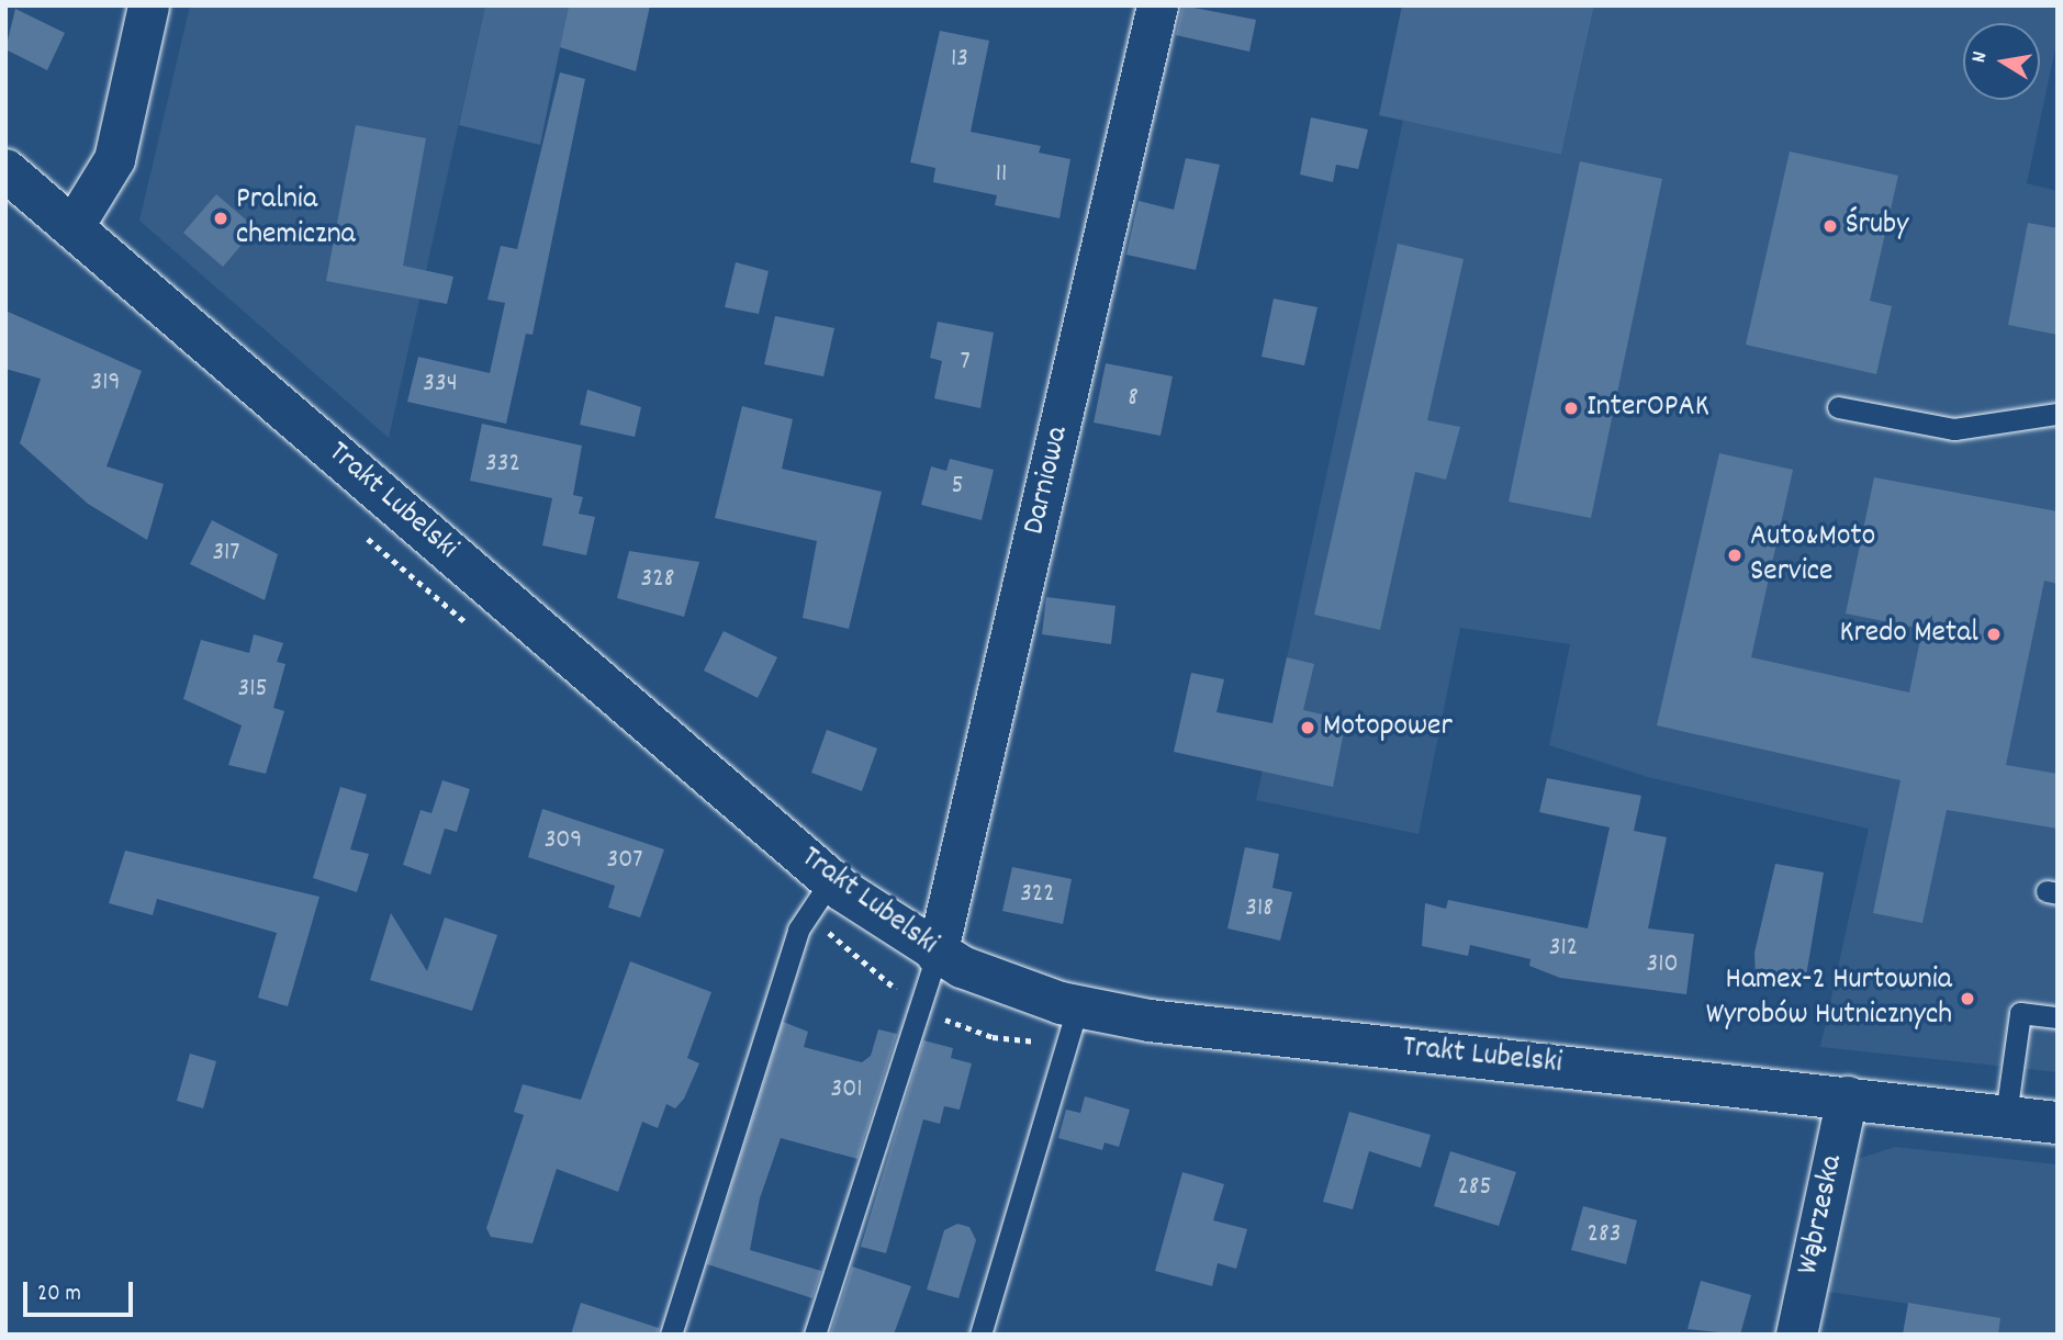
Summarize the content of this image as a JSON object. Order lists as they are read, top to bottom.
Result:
{
  "streets": {
    "street": ["Darniowa", "Trakt Lubelski", "Wąbrzeska"]
  },
  "crossings": [
    ["Darniowa", "Trakt Lubelski"],
    ["Trakt Lubelski", "Wąbrzeska"]
  ],
  "places": [
    "Pralnia chemiczna",
    "Śruby",
    "InterOPAK",
    "Auto&Moto Service",
    "Kredo Metal",
    "Motopower",
    "Hamex-2 Hurtownia Wyrobów Hutnicznych"
  ],
  "house_numbers": [
    "13",
    "11",
    "7",
    "319",
    "334",
    "8",
    "332",
    "5",
    "317",
    "328",
    "315",
    "309",
    "307",
    "322",
    "318",
    "312",
    "310",
    "301",
    "285",
    "283"
  ],
  "scale_bar": "20 m",
  "north": "left"
}
